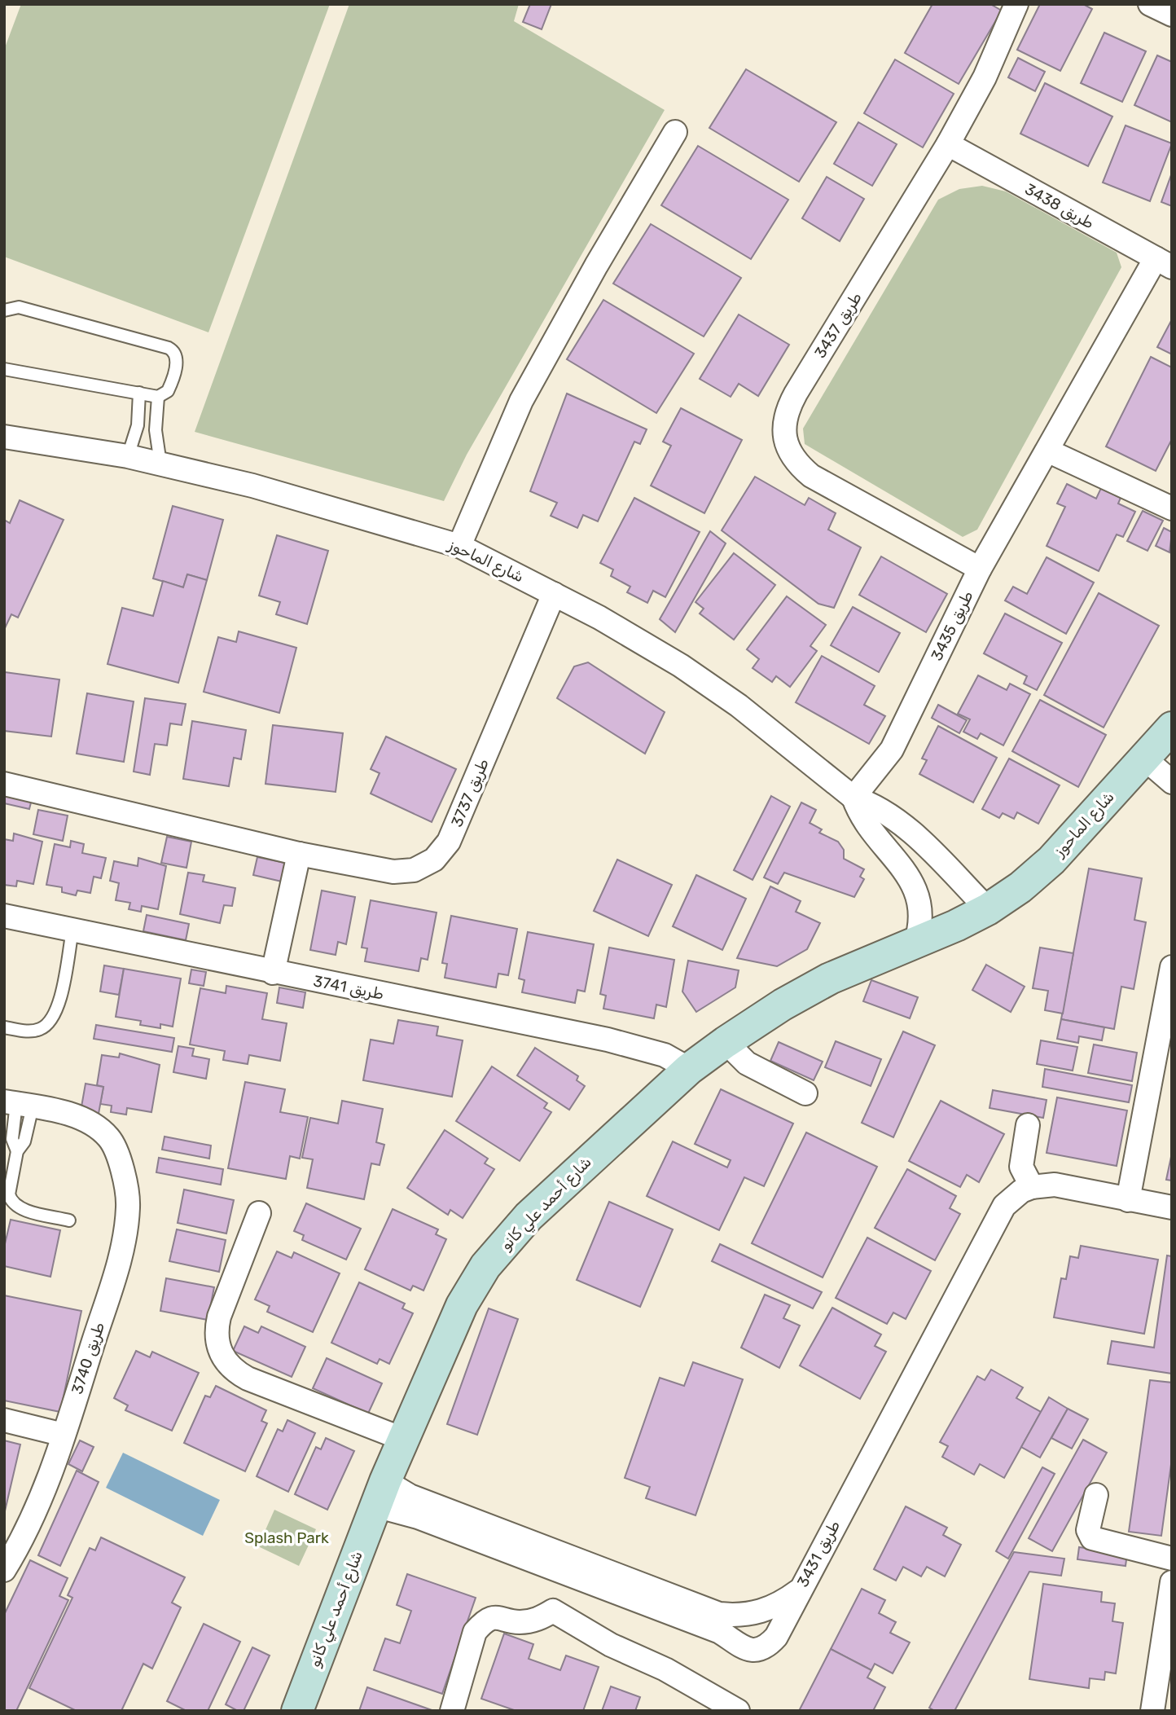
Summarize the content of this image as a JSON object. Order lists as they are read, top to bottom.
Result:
{
  "streets": {
    "street": [
      "طريق 3438",
      "طريق 3437",
      "شارع الماحوز",
      "طريق 3435",
      "طريق 3737",
      "طريق 3741",
      "شارع أحمد علي كانو",
      "طريق 3740",
      "طريق 3431"
    ]
  },
  "crossings": [
    ["طريق 3438", "طريق 3437"],
    ["طريق 3438", "طريق 3435"],
    ["طريق 3437", "طريق 3435"],
    ["شارع الماحوز", "طريق 3435"],
    ["شارع الماحوز", "طريق 3737"],
    ["شارع الماحوز", "شارع أحمد علي كانو"],
    ["طريق 3741", "شارع أحمد علي كانو"],
    ["شارع أحمد علي كانو", "طريق 3431"]
  ],
  "parks": ["Splash Park"]
}
